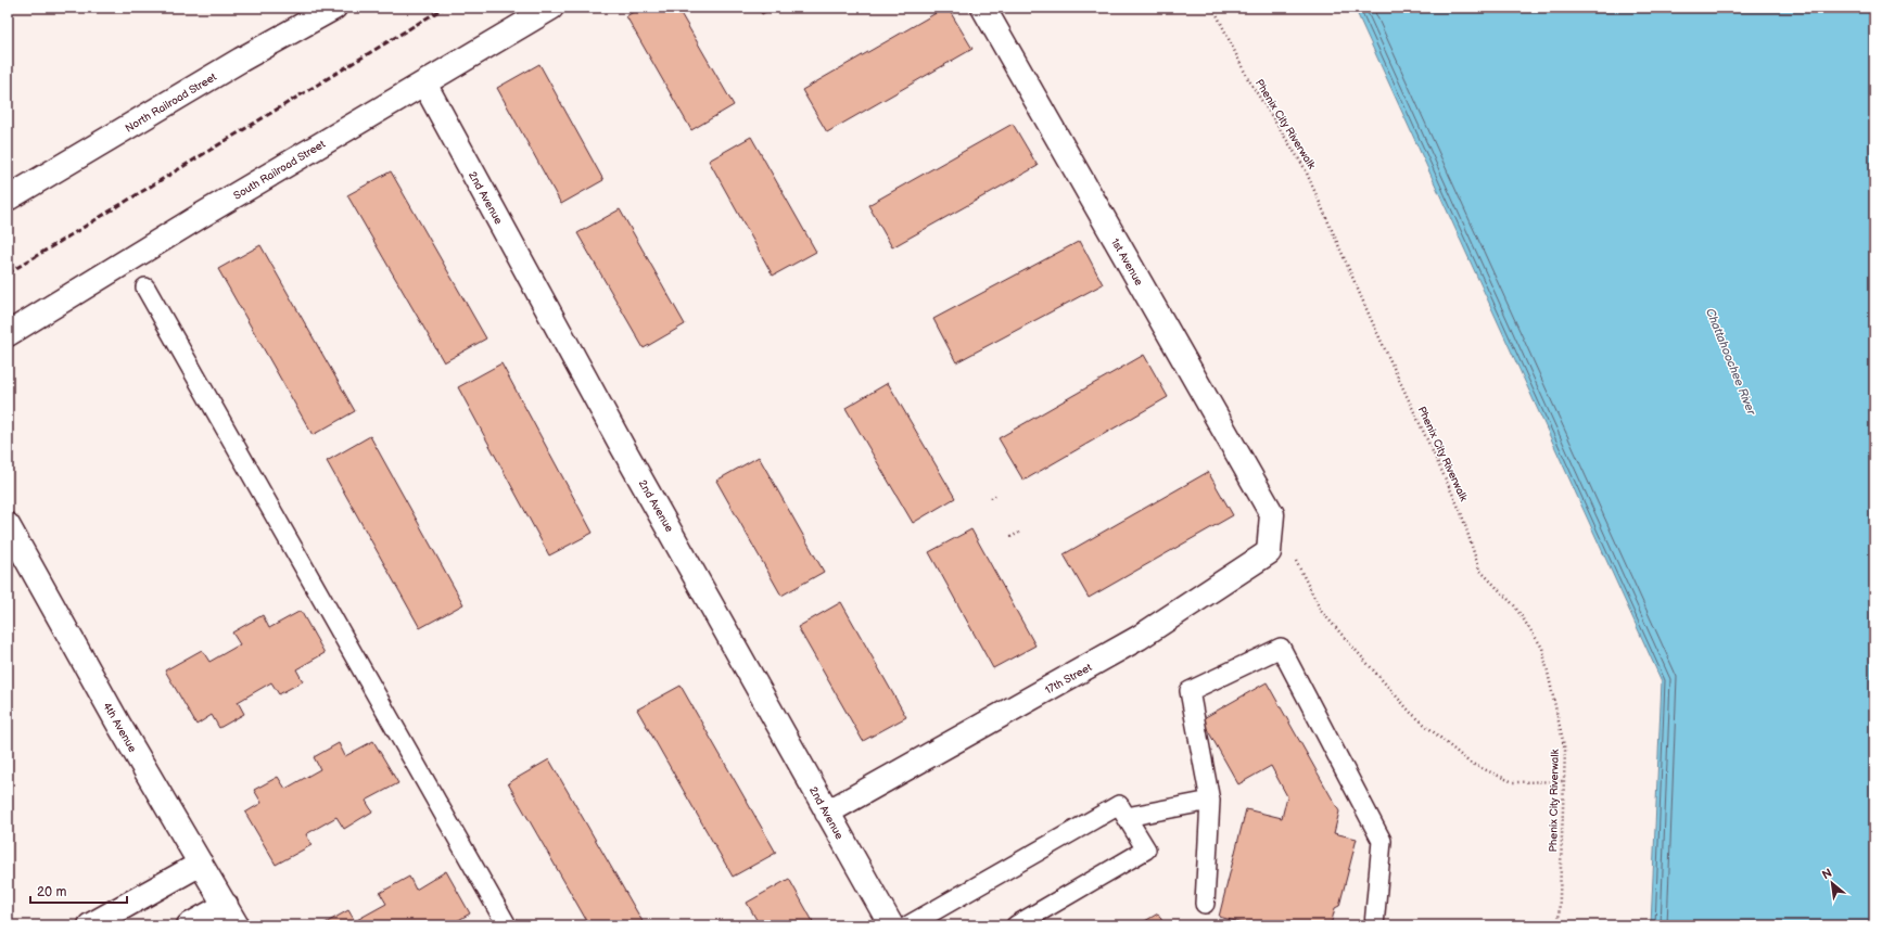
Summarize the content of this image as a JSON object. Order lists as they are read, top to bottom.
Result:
{
  "streets": {
    "street": [
      "North Railroad Street",
      "South Railroad Street",
      "2nd Avenue",
      "1st Avenue",
      "17th Street",
      "4th Avenue"
    ],
    "path": ["Phenix City Riverwalk"]
  },
  "crossings": [
    ["South Railroad Street", "2nd Avenue"],
    ["2nd Avenue", "17th Street"],
    ["1st Avenue", "17th Street"]
  ],
  "water": ["Chattahoochee River"],
  "scale_bar": "20 m",
  "north": "top left"
}
